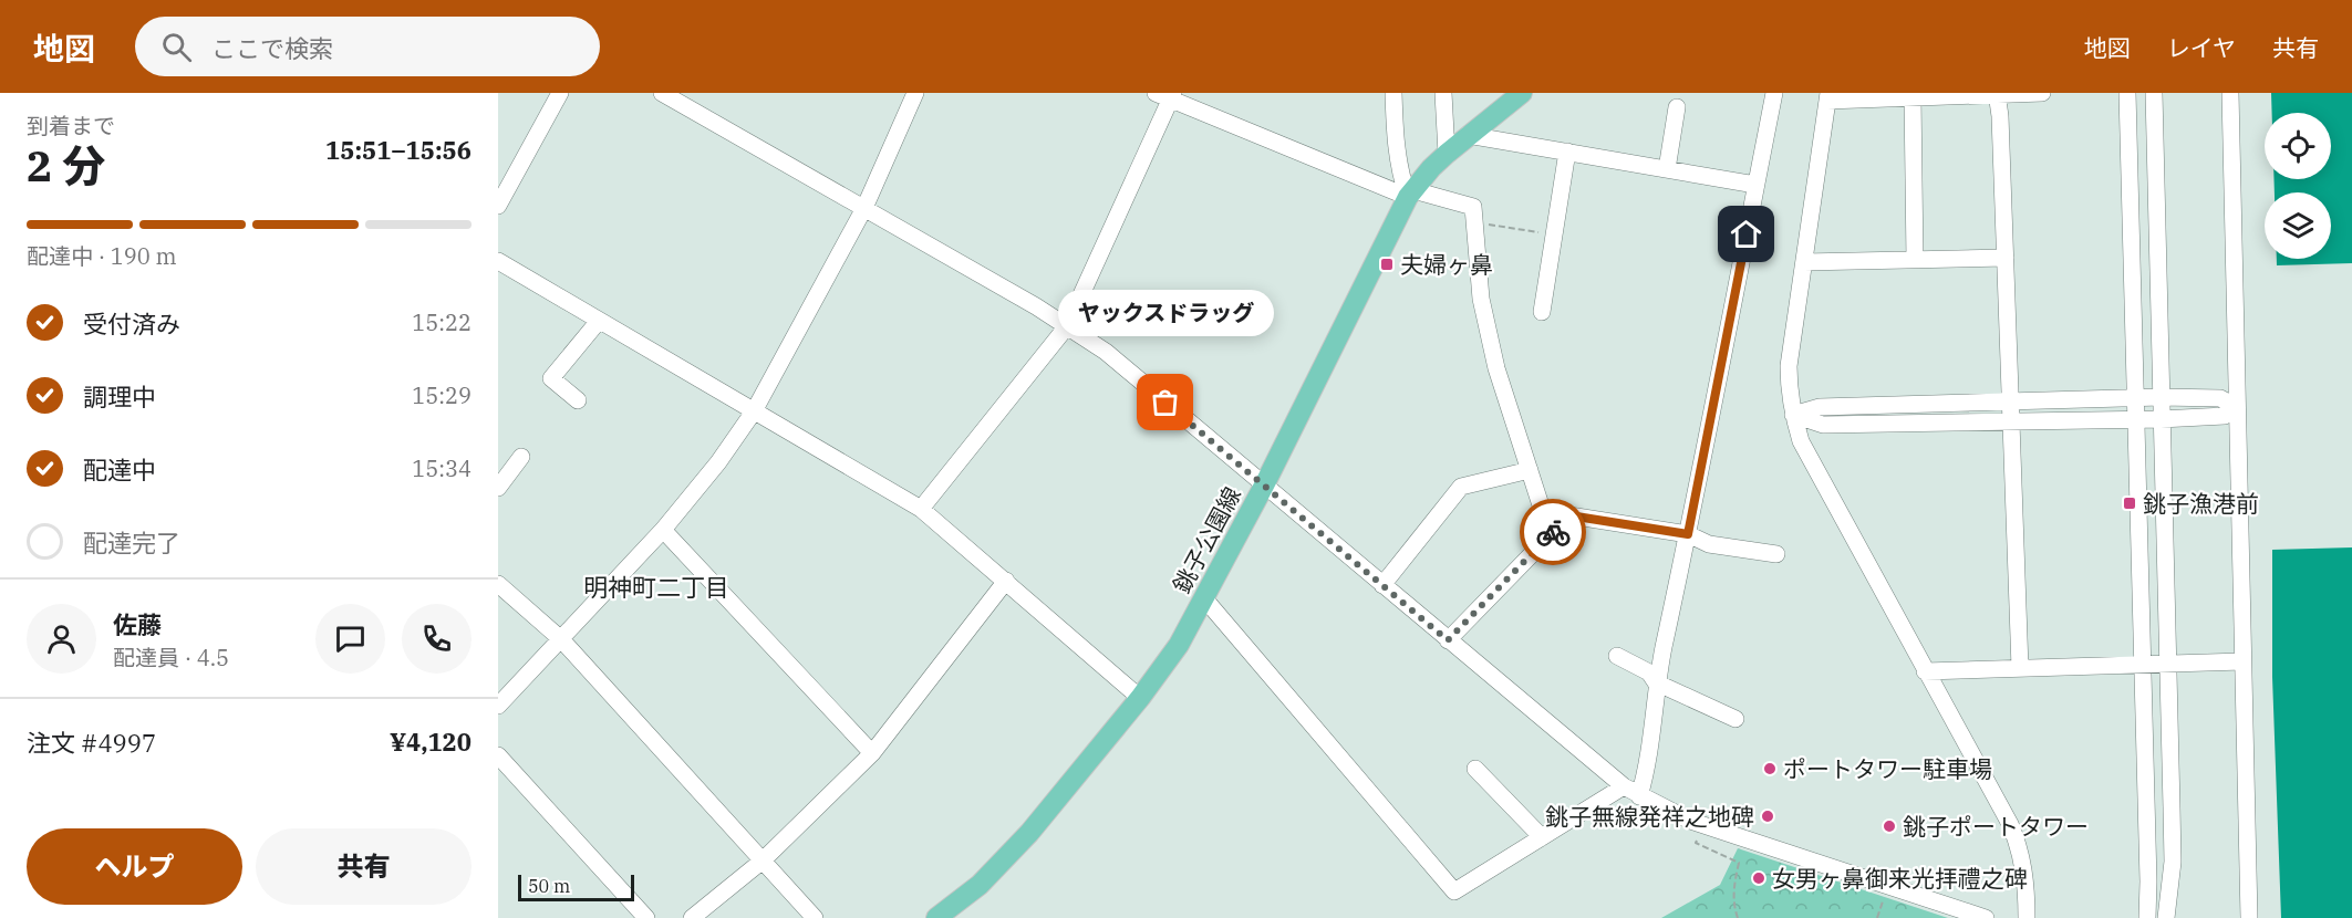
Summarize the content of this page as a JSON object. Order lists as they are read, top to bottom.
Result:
{
  "streets": {
    "main road": ["銚子公園線"]
  },
  "districts": ["明神町二丁目"],
  "places": {
    "transit": ["夫婦ヶ鼻", "銚子漁港前"],
    "other": [
      "ヤックスドラッグ",
      "ポートタワー駐車場",
      "銚子無線発祥之地碑",
      "銚子ポートタワー",
      "女男ヶ鼻御来光拝禮之碑"
    ]
  },
  "scale_bar": "50 m",
  "page": {
    "header": "地図",
    "search": "ここで検索",
    "nav": ["地図", "レイヤ", "共有"],
    "heading": ["2 分", "到着まで", "15:51–15:56"],
    "panel": [
      "佐藤",
      "配達員 · 4.5",
      "注文 #4997",
      "¥4,120"
    ],
    "bar": "配達中 · 190 m",
    "list": [
      ["受付済み", "15:22"],
      ["調理中", "15:29"],
      ["配達中", "15:34"],
      "配達完了"
    ],
    "bubble": "ヤックスドラッグ",
    "buttons": ["ヘルプ", "共有"],
    "scale": "50 m"
  }
}
